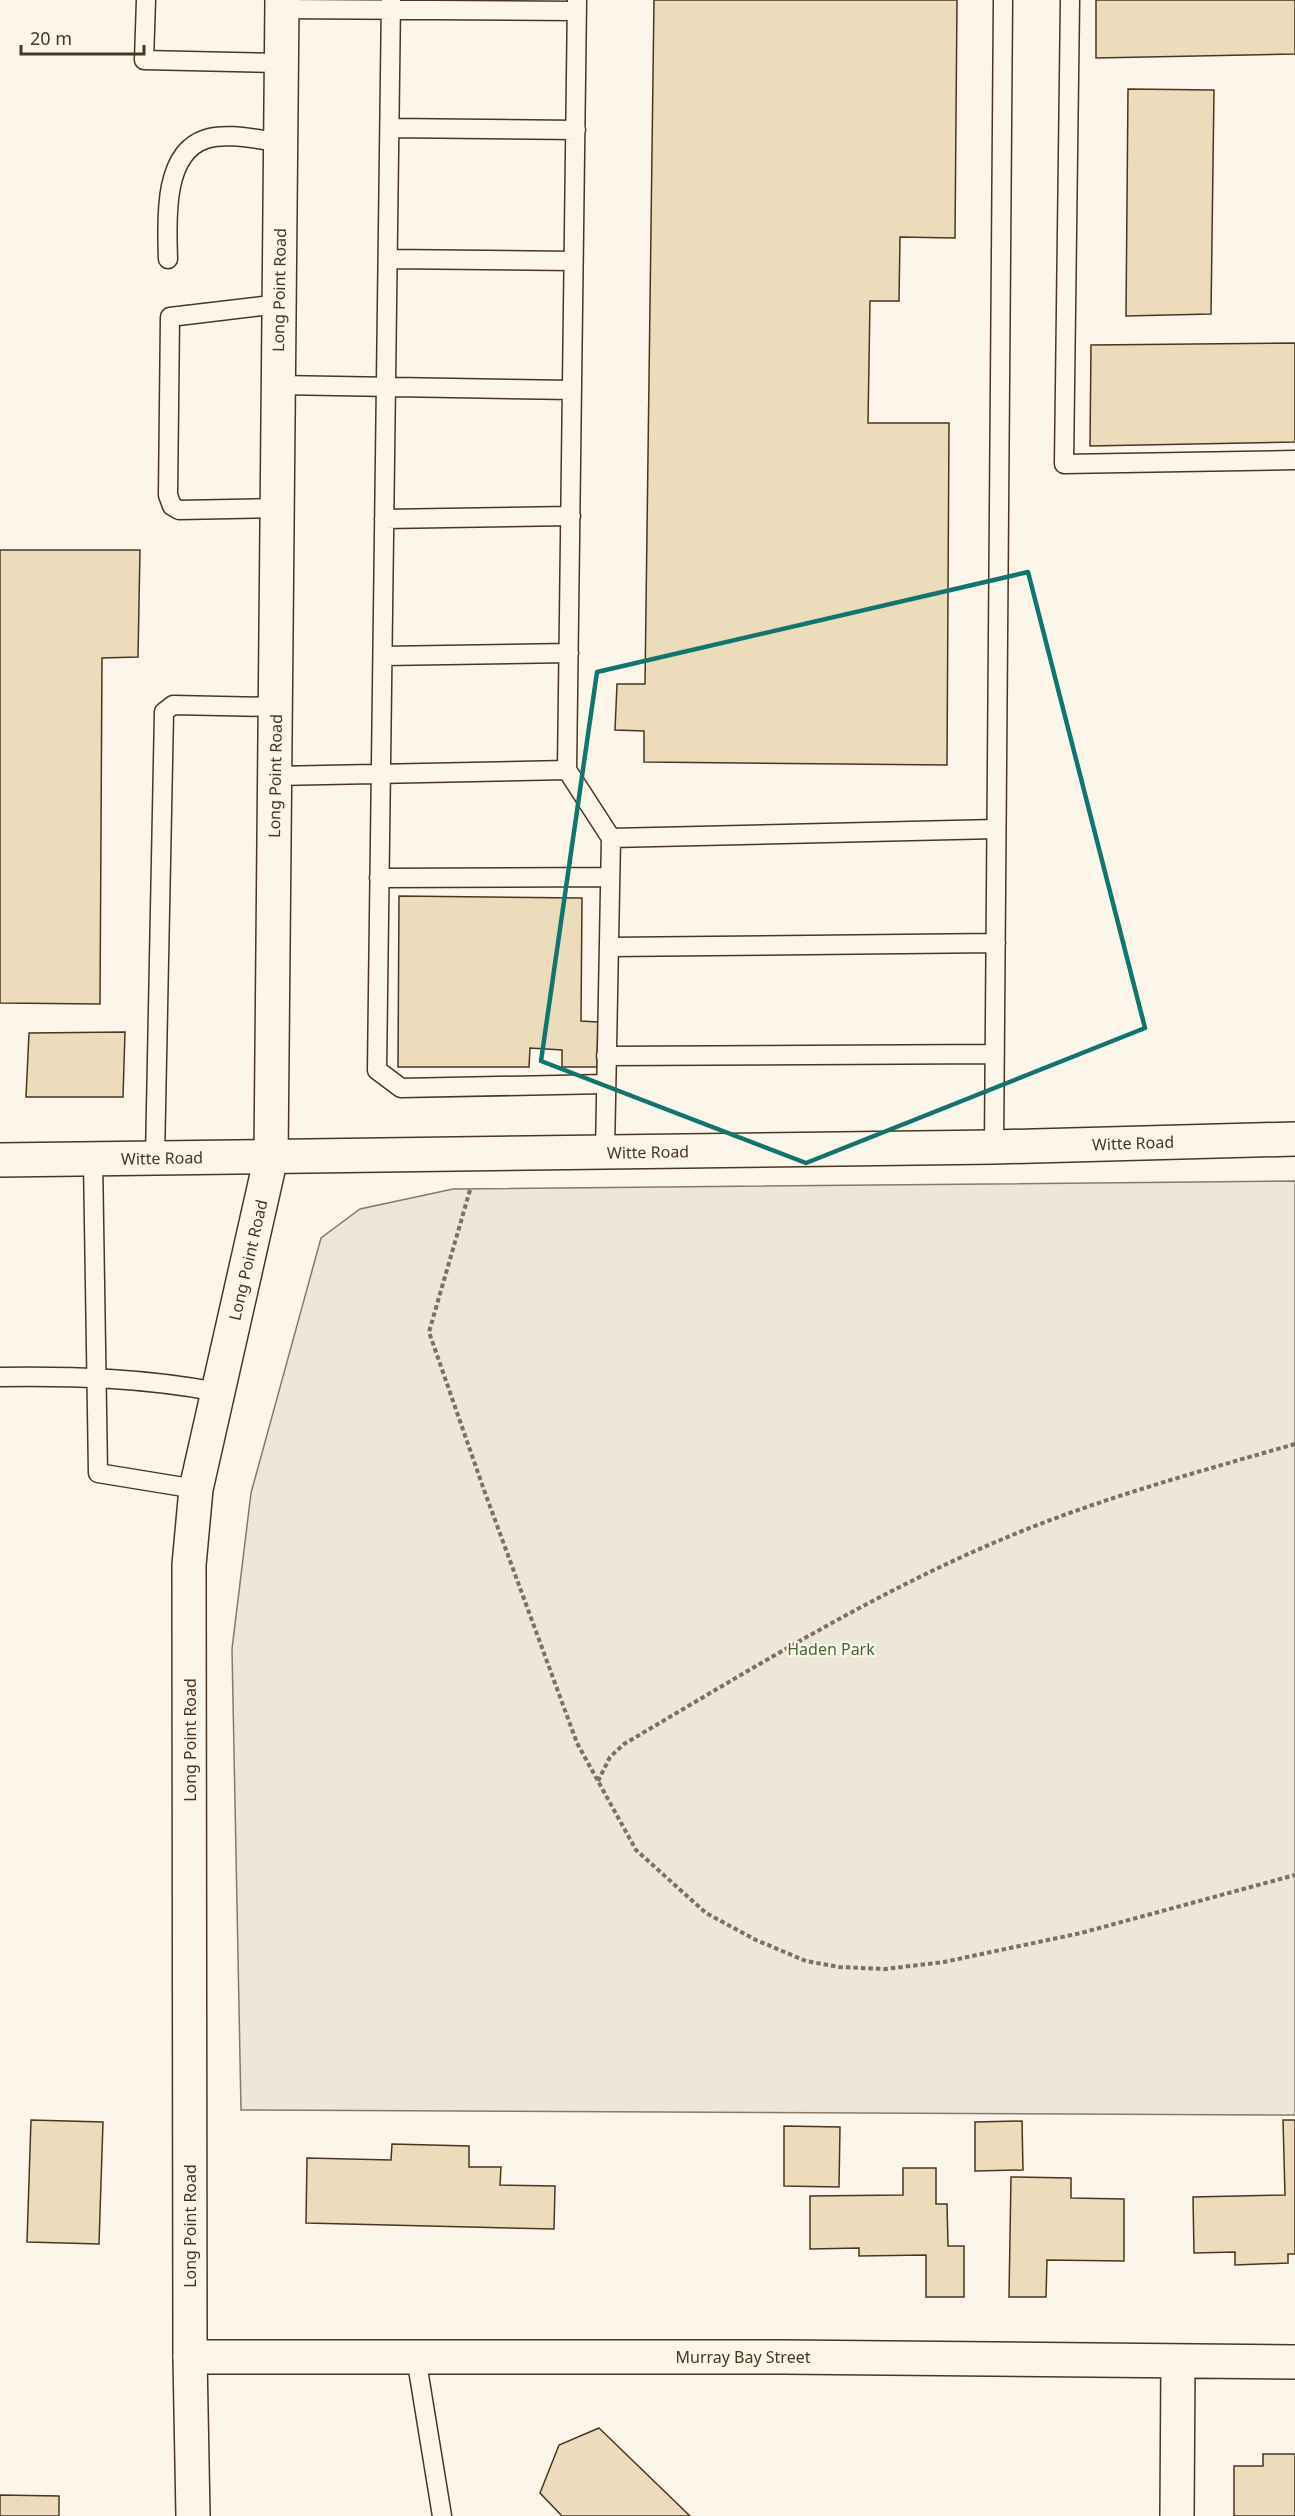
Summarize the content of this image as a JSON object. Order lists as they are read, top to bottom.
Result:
{
  "streets": {
    "street": ["Long Point Road", "Witte Road", "Murray Bay Street"]
  },
  "crossings": [
    ["Long Point Road", "Witte Road"],
    ["Long Point Road", "Murray Bay Street"]
  ],
  "parks": ["Haden Park"],
  "scale_bar": "20 m"
}
